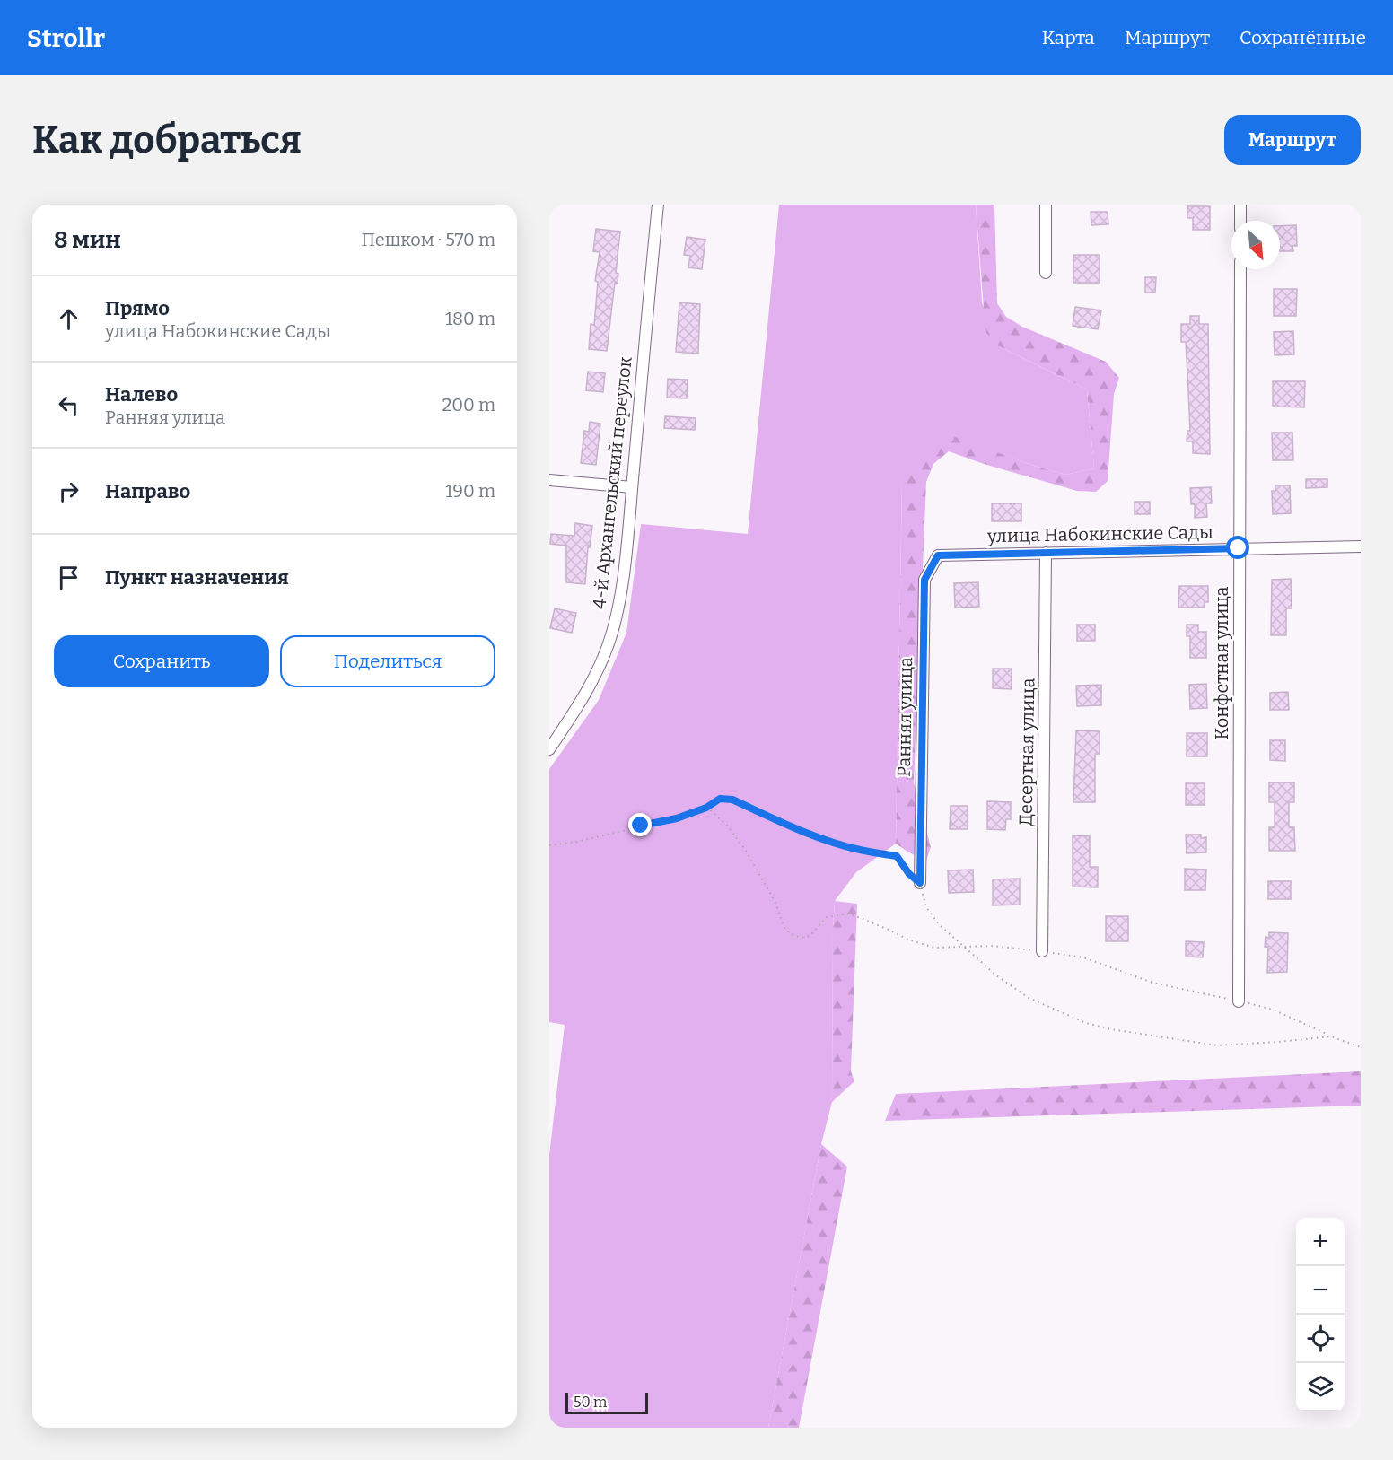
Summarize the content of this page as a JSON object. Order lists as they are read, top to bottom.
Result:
{
  "streets": {
    "street": [
      "4-й Архангельский переулок",
      "улица Набокинские Сады",
      "Конфетная улица",
      "Ранняя улица",
      "Десертная улица"
    ]
  },
  "crossings": [
    ["улица Набокинские Сады", "Конфетная улица"],
    ["улица Набокинские Сады", "Ранняя улица"],
    ["улица Набокинские Сады", "Десертная улица"]
  ],
  "scale_bar": "50 m",
  "north": "bottom right",
  "page": {
    "header": "Strollr",
    "nav": ["Карта", "Маршрут", "Сохранённые"],
    "buttons": [
      "Маршрут",
      ["Сохранить", "Поделиться"]
    ],
    "title": "Как добраться",
    "heading": ["8 мин", "Пешком · 570 m"],
    "list": [
      ["Прямо", "улица Набокинские Сады", "180 m"],
      ["Налево", "Ранняя улица", "200 m"],
      ["Направо", "190 m"],
      "Пункт назначения"
    ],
    "map_buttons": ["+", "−"],
    "scale": "50 m"
  }
}
